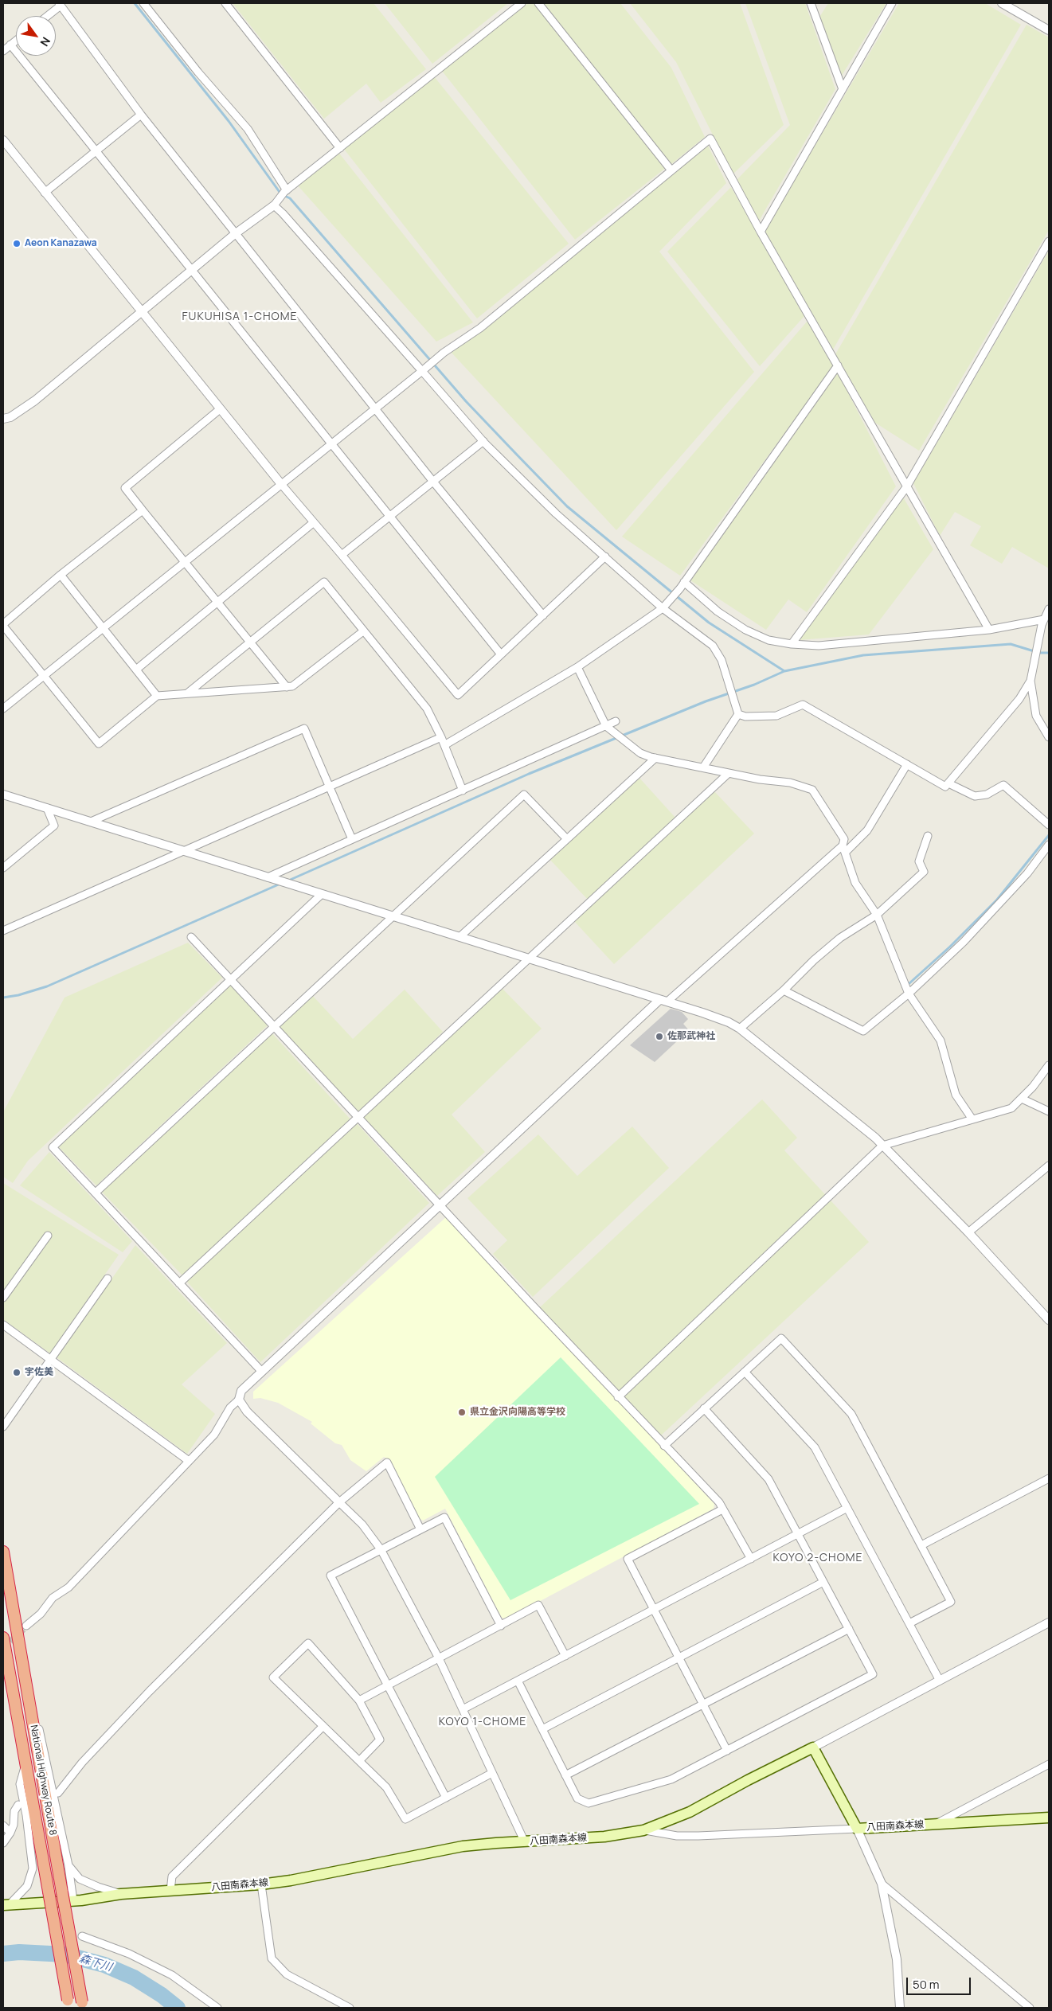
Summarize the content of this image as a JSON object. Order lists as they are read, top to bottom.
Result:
{
  "streets": {
    "highway": ["National Highway Route 8"],
    "main road": ["八田南森本線"]
  },
  "districts": ["FUKUHISA 1-CHOME", "KOYO 2-CHOME", "KOYO 1-CHOME"],
  "water": ["森下川"],
  "places": [
    "Aeon Kanazawa",
    "佐那武神社",
    "宇佐美",
    "県立金沢向陽高等学校"
  ],
  "scale_bar": "50 m",
  "north": "bottom right"
}
